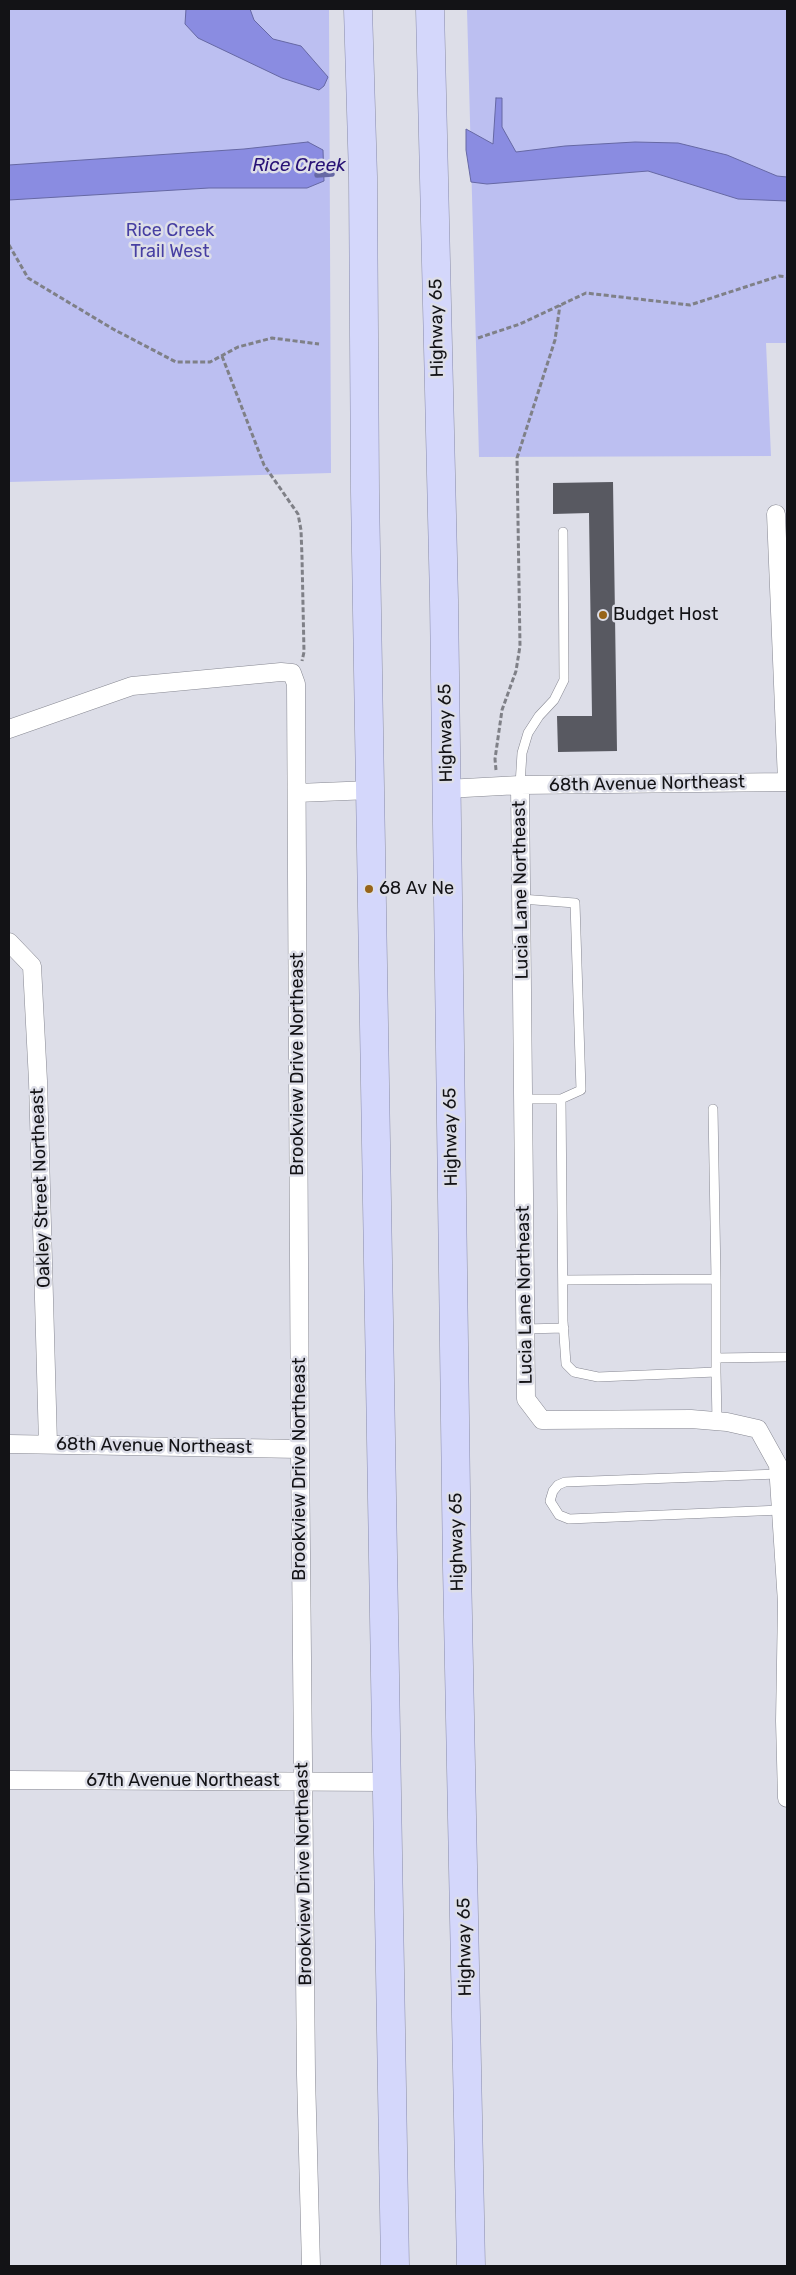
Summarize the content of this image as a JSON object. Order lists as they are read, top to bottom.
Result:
{
  "streets": {
    "highway": ["Highway 65"],
    "street": [
      "68th Avenue Northeast",
      "Lucia Lane Northeast",
      "Brookview Drive Northeast",
      "Oakley Street Northeast",
      "67th Avenue Northeast"
    ]
  },
  "crossings": [
    ["Highway 65", "68th Avenue Northeast"],
    ["68th Avenue Northeast", "Lucia Lane Northeast"],
    ["68th Avenue Northeast", "Brookview Drive Northeast"],
    ["68th Avenue Northeast", "Oakley Street Northeast"],
    ["Brookview Drive Northeast", "67th Avenue Northeast"]
  ],
  "water": ["Rice Creek"],
  "parks": ["Rice Creek Trail West"],
  "places": ["Budget Host", "68 Av Ne"]
}
